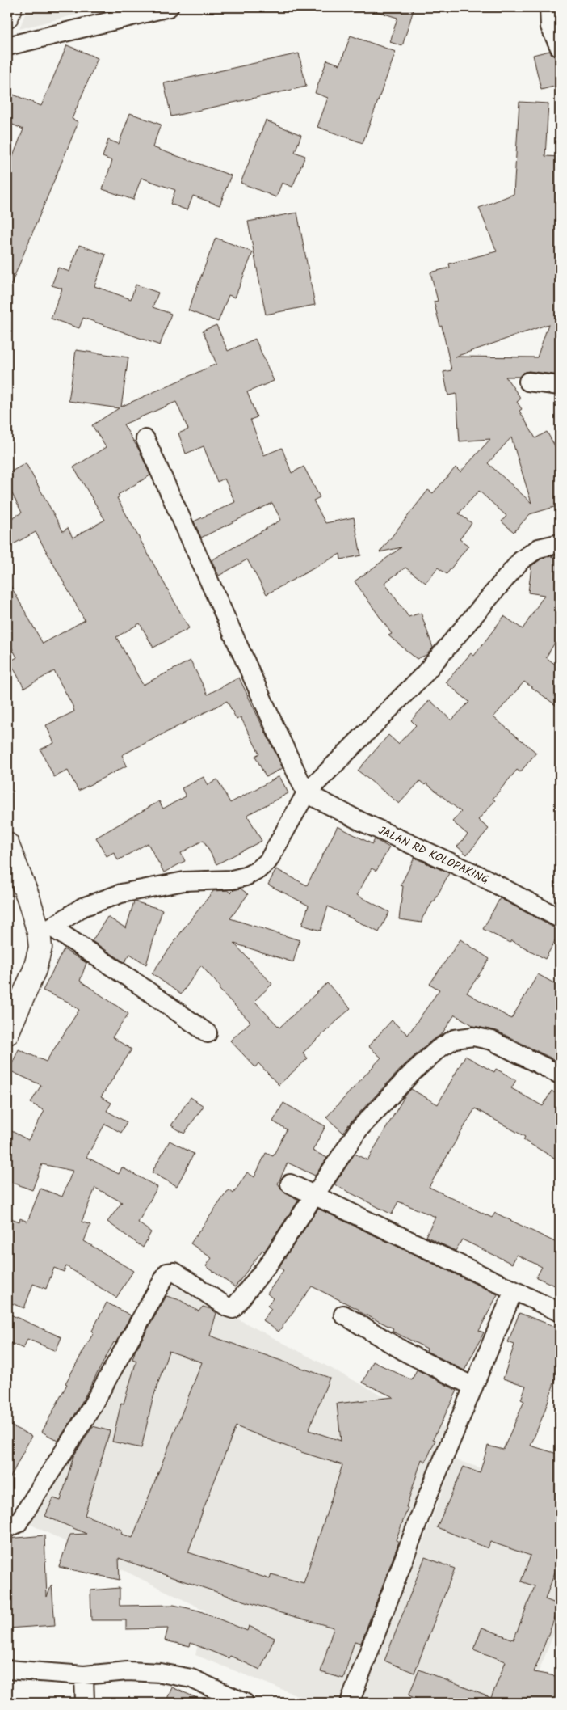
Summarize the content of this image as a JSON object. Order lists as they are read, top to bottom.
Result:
{
  "streets": {
    "street": ["JALAN RD KOLOPAKING"]
  }
}
